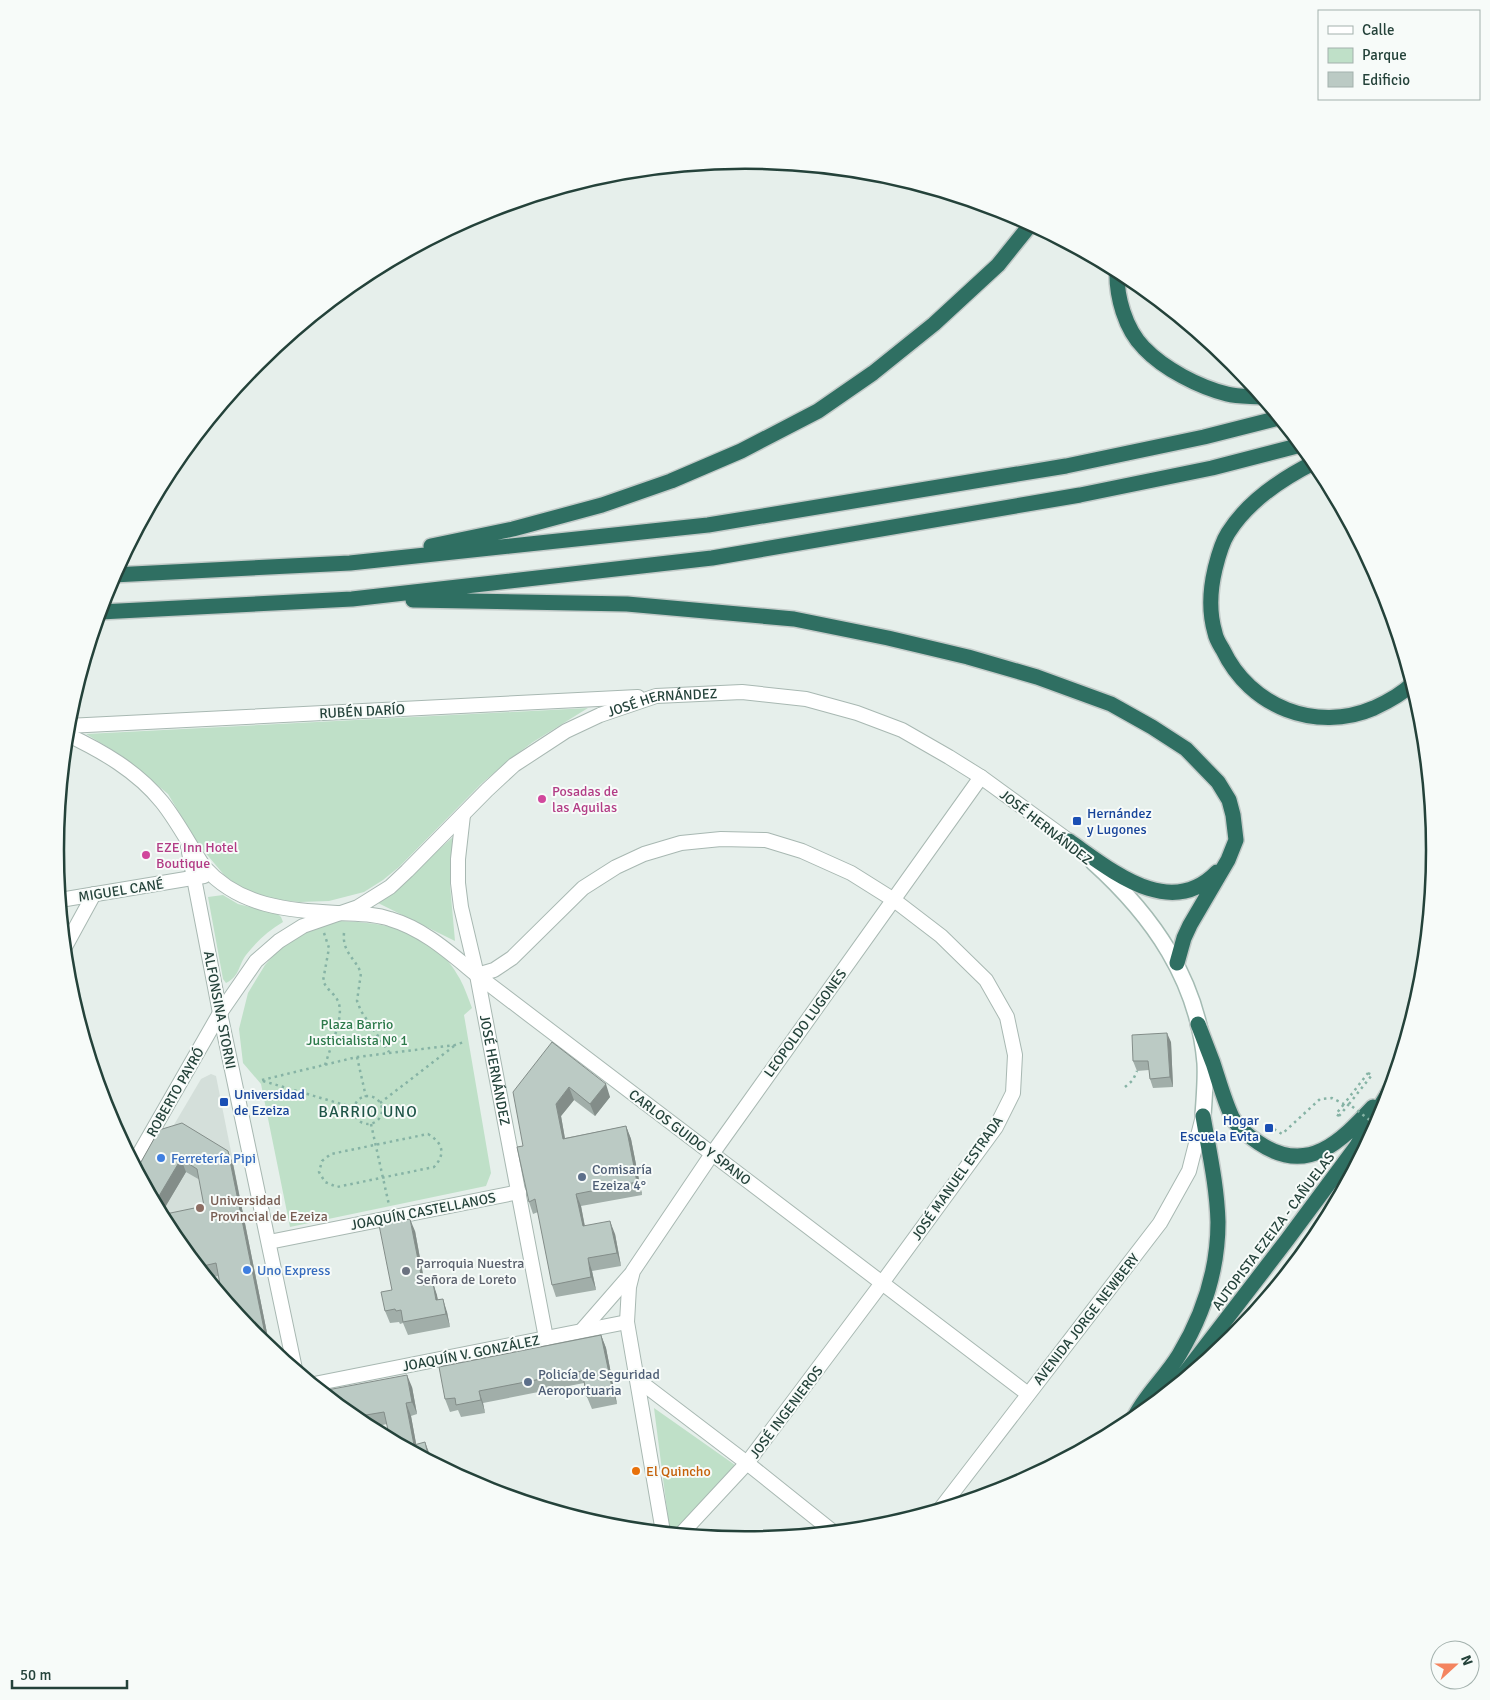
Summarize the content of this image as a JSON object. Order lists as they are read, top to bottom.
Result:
{
  "streets": {
    "highway": ["AUTOPISTA EZEIZA - CAÑUELAS"],
    "street": [
      "JOSÉ HERNÁNDEZ",
      "RUBÉN DARÍO",
      "MIGUEL CANÉ",
      "ALFONSINA STORNI",
      "LEOPOLDO LUGONES",
      "ROBERTO PAYRÓ",
      "CARLOS GUIDO Y SPANO",
      "JOSÉ MANUEL ESTRADA",
      "JOAQUÍN CASTELLANOS",
      "AVENIDA JORGE NEWBERY",
      "JOAQUÍN V. GONZÁLEZ",
      "JOSÉ INGENIEROS"
    ]
  },
  "crossings": [
    ["JOSÉ HERNÁNDEZ", "RUBÉN DARÍO"],
    ["JOSÉ HERNÁNDEZ", "LEOPOLDO LUGONES"],
    ["JOSÉ HERNÁNDEZ", "ROBERTO PAYRÓ"],
    ["JOSÉ HERNÁNDEZ", "CARLOS GUIDO Y SPANO"],
    ["JOSÉ HERNÁNDEZ", "JOSÉ MANUEL ESTRADA"],
    ["JOSÉ HERNÁNDEZ", "JOAQUÍN CASTELLANOS"],
    ["JOSÉ HERNÁNDEZ", "AVENIDA JORGE NEWBERY"],
    ["JOSÉ HERNÁNDEZ", "JOAQUÍN V. GONZÁLEZ"],
    ["MIGUEL CANÉ", "ALFONSINA STORNI"],
    ["MIGUEL CANÉ", "CARLOS GUIDO Y SPANO"],
    ["ALFONSINA STORNI", "ROBERTO PAYRÓ"],
    ["ALFONSINA STORNI", "CARLOS GUIDO Y SPANO"],
    ["ALFONSINA STORNI", "JOAQUÍN CASTELLANOS"],
    ["LEOPOLDO LUGONES", "CARLOS GUIDO Y SPANO"],
    ["LEOPOLDO LUGONES", "JOSÉ MANUEL ESTRADA"],
    ["LEOPOLDO LUGONES", "JOAQUÍN V. GONZÁLEZ"],
    ["ROBERTO PAYRÓ", "CARLOS GUIDO Y SPANO"],
    ["CARLOS GUIDO Y SPANO", "JOSÉ MANUEL ESTRADA"],
    ["CARLOS GUIDO Y SPANO", "AVENIDA JORGE NEWBERY"],
    ["CARLOS GUIDO Y SPANO", "JOSÉ INGENIEROS"],
    ["JOSÉ MANUEL ESTRADA", "JOSÉ INGENIEROS"]
  ],
  "districts": ["BARRIO UNO"],
  "parks": ["Plaza Barrio Justicialista Nº 1"],
  "places": {
    "other": [
      "Posadas de las Aguilas",
      "EZE Inn Hotel Boutique",
      "Ferretería Pipi",
      "Comisaría Ezeiza 4°",
      "Universidad Provincial de Ezeiza",
      "Uno Express",
      "Parroquia Nuestra Señora de Loreto",
      "Policía de Seguridad Aeroportuaria",
      "El Quincho"
    ],
    "transit": ["Hernández y Lugones", "Universidad de Ezeiza", "Hogar Escuela Evita"]
  },
  "legend": ["Calle", "Parque", "Edificio"],
  "scale_bar": "50 m",
  "north": "right"
}
